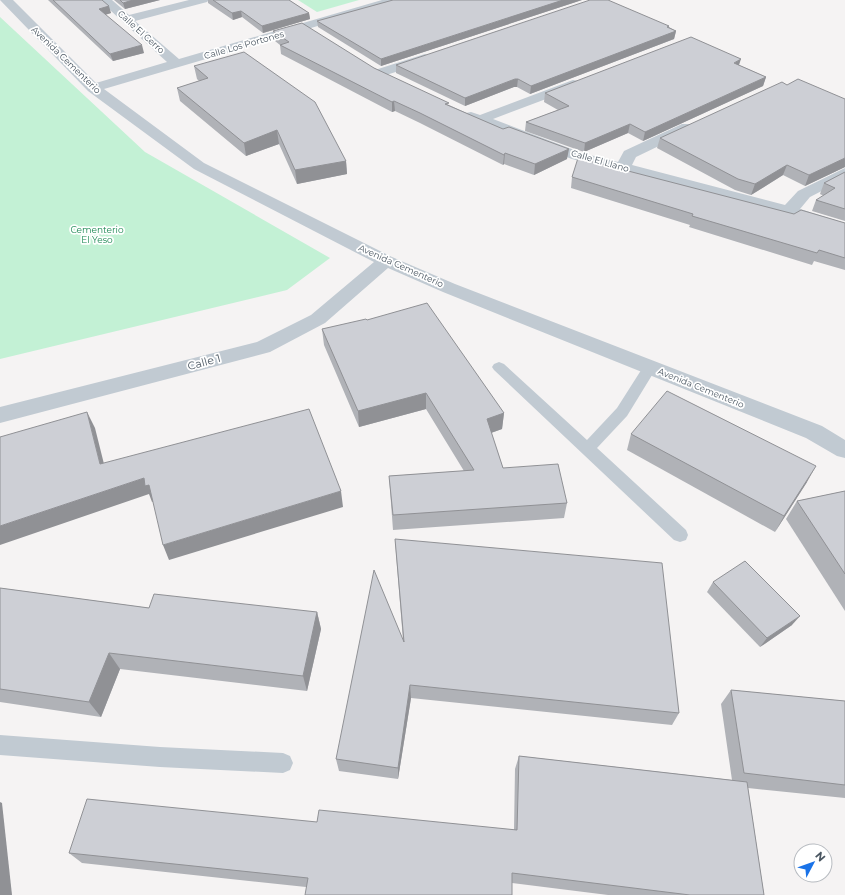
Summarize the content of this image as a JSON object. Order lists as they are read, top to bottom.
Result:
{
  "streets": {
    "street": [
      "Calle El Cerro",
      "Calle Los Portones",
      "Avenida Cementerio",
      "Calle El Llano",
      "Calle 1"
    ]
  },
  "crossings": [
    ["Calle El Cerro", "Calle Los Portones"],
    ["Calle Los Portones", "Avenida Cementerio"],
    ["Avenida Cementerio", "Calle 1"]
  ],
  "parks": ["Cementerio El Yeso"],
  "north": "top right"
}
